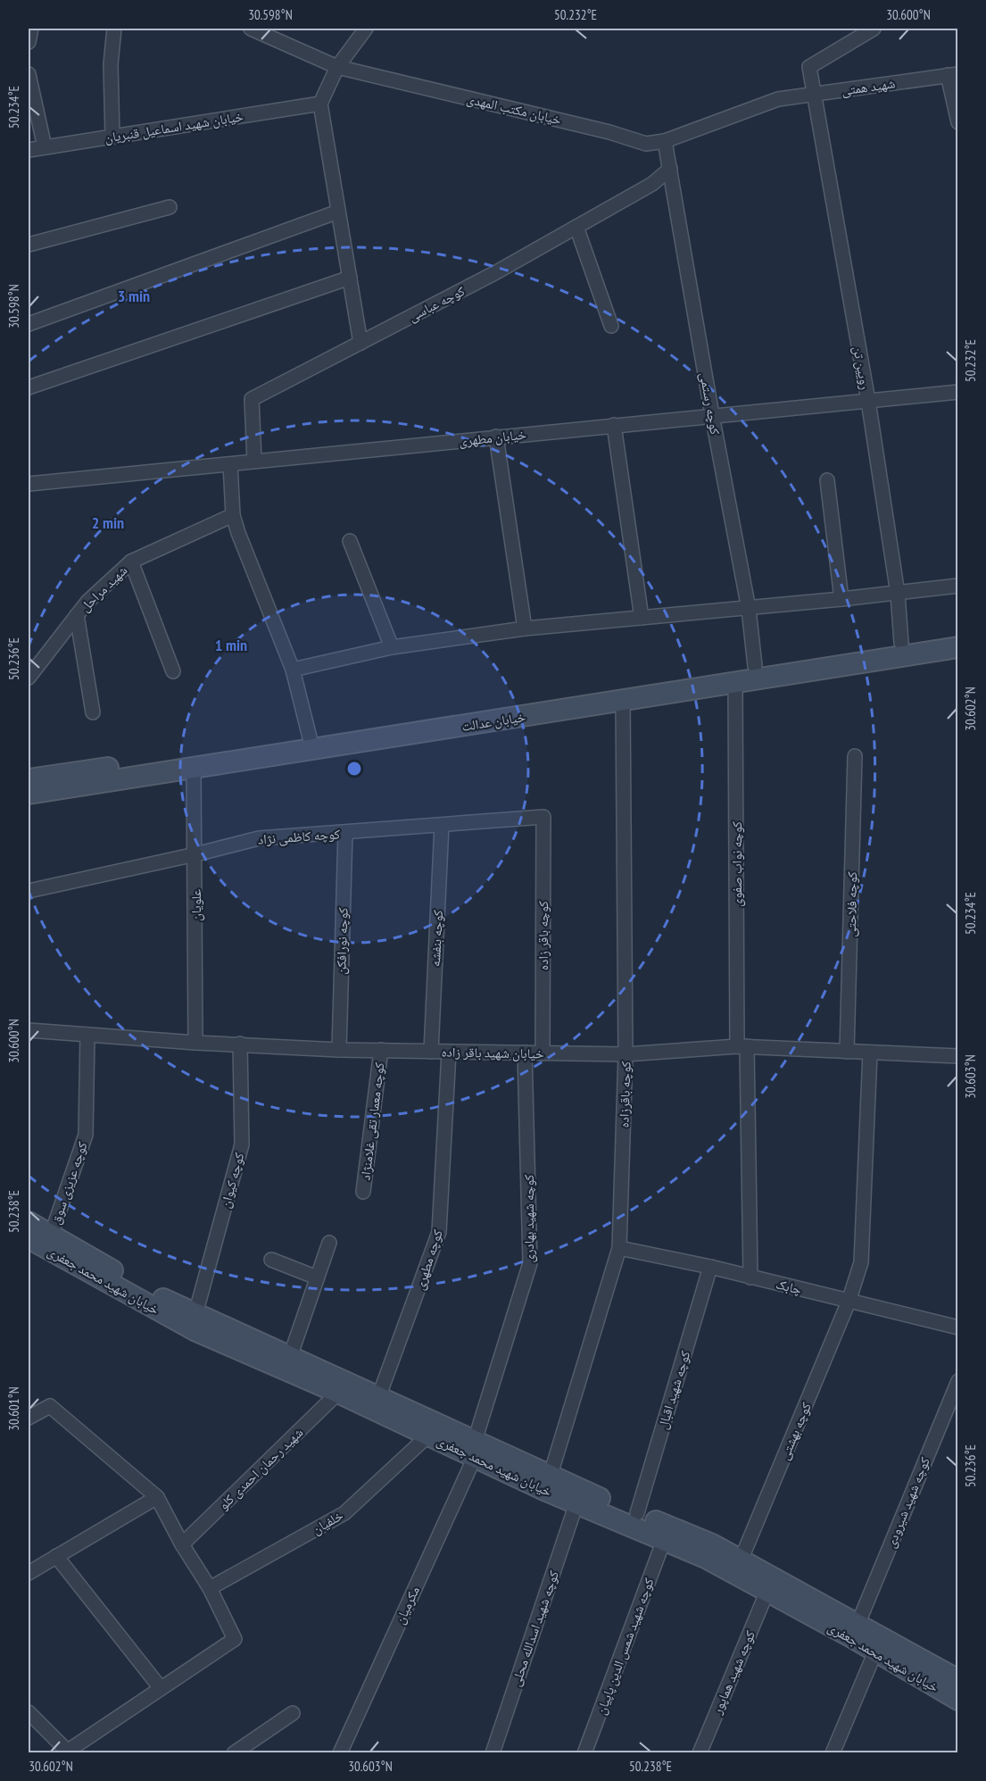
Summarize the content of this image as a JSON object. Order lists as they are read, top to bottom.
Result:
{
  "streets": {
    "street": [
      "شهید همتی",
      "خیابان مکتب المهدی",
      "خیابان شهید اسماعیل قنبریان",
      "کوچه عباسی",
      "رویین تن",
      "کوچه رستمی",
      "خیابان مطهری",
      "شهید مراحل",
      "خیابان عدالت",
      "کوچه کاظمی نژاد",
      "کوچه نواب صفوی",
      "کوچه فلاحتی",
      "علویان",
      "کوچه باقر زاده",
      "کوچه بنفشه",
      "کوچه نورافکن",
      "خیابان شهید باقر زاده",
      "کوچه باقرزاده",
      "کوچه معمار تقی غلامنژاد",
      "کوچه کیوان",
      "کوچه عزیزی سوق",
      "کوچه شهید بهادری",
      "کوچه مطهری",
      "خیابان شهید محمد جعفری",
      "چابک",
      "کوچه شهید اقبال",
      "کوچه بهشتی",
      "شهید رحمان احمدی کلو",
      "کوچه شهید شیرودی",
      "خلفیان",
      "مکرمیان",
      "کوچه شهید اسدالله محلی",
      "کوچه شهید شمس الدین پاپیان",
      "کوچه شهید هماپور"
    ]
  },
  "crossings": [
    ["شهید همتی", "خیابان مکتب المهدی"],
    ["شهید همتی", "رویین تن"],
    ["خیابان مکتب المهدی", "کوچه رستمی"],
    ["کوچه عباسی", "کوچه رستمی"],
    ["کوچه عباسی", "خیابان مطهری"],
    ["رویین تن", "خیابان مطهری"],
    ["رویین تن", "خیابان عدالت"],
    ["کوچه رستمی", "خیابان مطهری"],
    ["کوچه رستمی", "خیابان عدالت"],
    ["خیابان عدالت", "کوچه نواب صفوی"],
    ["خیابان عدالت", "علویان"],
    ["خیابان عدالت", "کوچه باقرزاده"],
    ["کوچه کاظمی نژاد", "علویان"],
    ["کوچه کاظمی نژاد", "کوچه باقر زاده"],
    ["کوچه کاظمی نژاد", "کوچه بنفشه"],
    ["کوچه کاظمی نژاد", "کوچه نورافکن"],
    ["کوچه نواب صفوی", "خیابان شهید باقر زاده"],
    ["کوچه نواب صفوی", "چابک"],
    ["کوچه فلاحتی", "خیابان شهید باقر زاده"],
    ["علویان", "خیابان شهید باقر زاده"],
    ["کوچه باقر زاده", "خیابان شهید باقر زاده"],
    ["کوچه بنفشه", "خیابان شهید باقر زاده"],
    ["کوچه نورافکن", "خیابان شهید باقر زاده"],
    ["خیابان شهید باقر زاده", "کوچه باقرزاده"],
    ["خیابان شهید باقر زاده", "کوچه معمار تقی غلامنژاد"],
    ["خیابان شهید باقر زاده", "کوچه کیوان"],
    ["خیابان شهید باقر زاده", "کوچه عزیزی سوق"],
    ["خیابان شهید باقر زاده", "کوچه شهید بهادری"],
    ["خیابان شهید باقر زاده", "کوچه مطهری"],
    ["خیابان شهید باقر زاده", "کوچه بهشتی"],
    ["کوچه باقرزاده", "خیابان شهید محمد جعفری"],
    ["کوچه باقرزاده", "چابک"],
    ["کوچه کیوان", "خیابان شهید محمد جعفری"],
    ["کوچه عزیزی سوق", "خیابان شهید محمد جعفری"],
    ["کوچه شهید بهادری", "خیابان شهید محمد جعفری"],
    ["کوچه شهید بهادری", "مکرمیان"],
    ["کوچه مطهری", "خیابان شهید محمد جعفری"],
    ["خیابان شهید محمد جعفری", "کوچه شهید اقبال"],
    ["خیابان شهید محمد جعفری", "کوچه بهشتی"],
    ["خیابان شهید محمد جعفری", "شهید رحمان احمدی کلو"],
    ["خیابان شهید محمد جعفری", "کوچه شهید شیرودی"],
    ["خیابان شهید محمد جعفری", "خلفیان"],
    ["خیابان شهید محمد جعفری", "مکرمیان"],
    ["خیابان شهید محمد جعفری", "کوچه شهید اسدالله محلی"],
    ["خیابان شهید محمد جعفری", "کوچه شهید شمس الدین پاپیان"],
    ["خیابان شهید محمد جعفری", "کوچه شهید هماپور"],
    ["چابک", "کوچه شهید اقبال"],
    ["چابک", "کوچه بهشتی"]
  ],
  "coordinates": [
    "30.598°N",
    "50.232°E",
    "30.600°N",
    "50.234°E",
    "50.236°E",
    "30.602°N",
    "30.603°N",
    "50.238°E",
    "30.601°N"
  ],
  "rings": ["3 min", "2 min", "1 min"]
}
